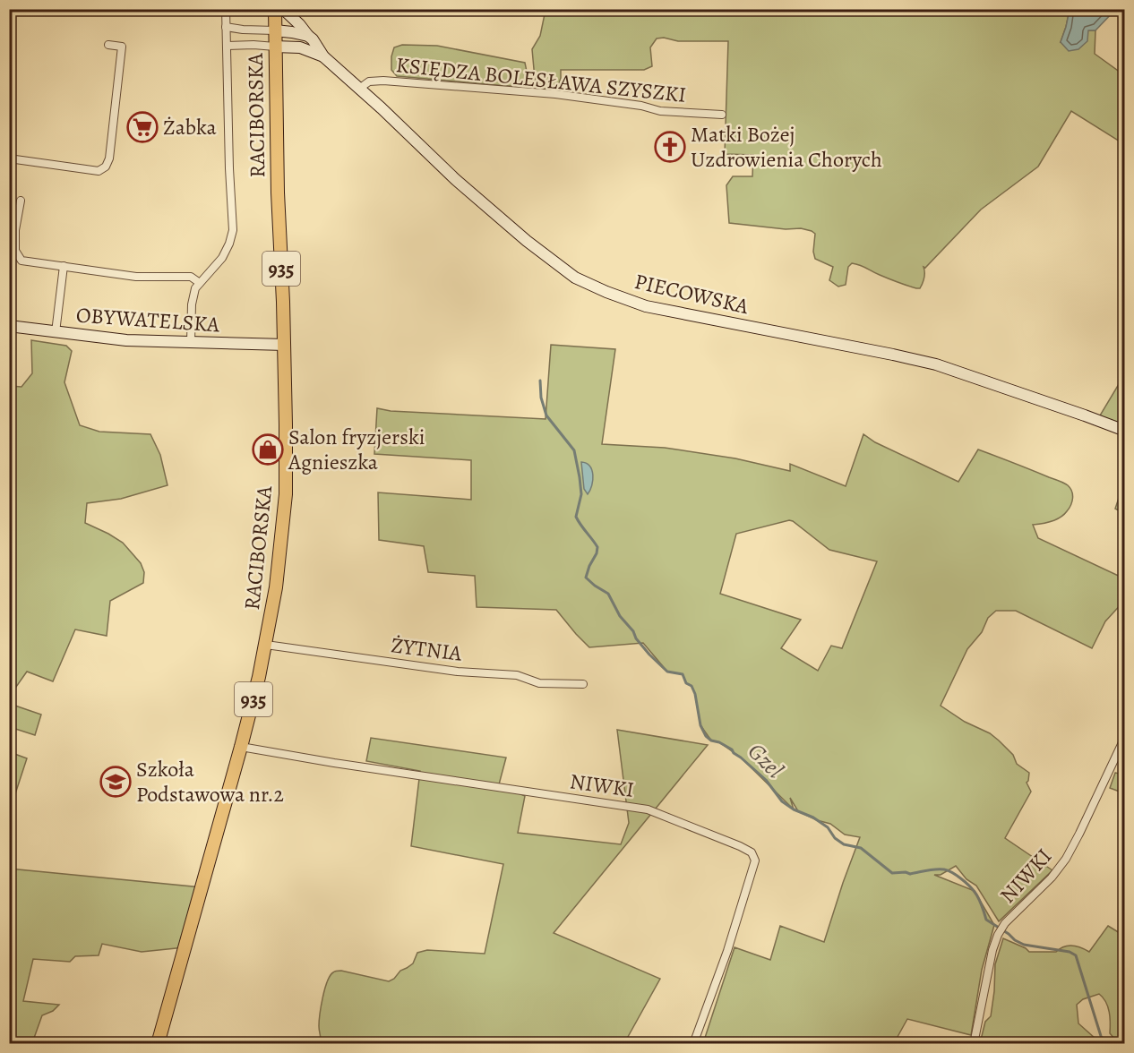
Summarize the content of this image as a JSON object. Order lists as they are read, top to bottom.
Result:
{
  "streets": {
    "main road": ["RACIBORSKA", "935"],
    "street": [
      "KSIĘDZA BOLESŁAWA SZYSZKI",
      "PIECOWSKA",
      "OBYWATELSKA",
      "ŻYTNIA",
      "NIWKI"
    ]
  },
  "crossings": [
    ["KSIĘDZA BOLESŁAWA SZYSZKI", "PIECOWSKA"],
    ["RACIBORSKA", "PIECOWSKA"],
    ["RACIBORSKA", "OBYWATELSKA"],
    ["RACIBORSKA", "ŻYTNIA"],
    ["RACIBORSKA", "NIWKI"]
  ],
  "water": ["Gzel"],
  "places": {
    "supermarket": ["Żabka"],
    "church": ["Matki Bożej Uzdrowienia Chorych"],
    "shop": ["Salon fryzjerski Agnieszka"],
    "school or university": ["Szkoła Podstawowa nr.2"]
  }
}
